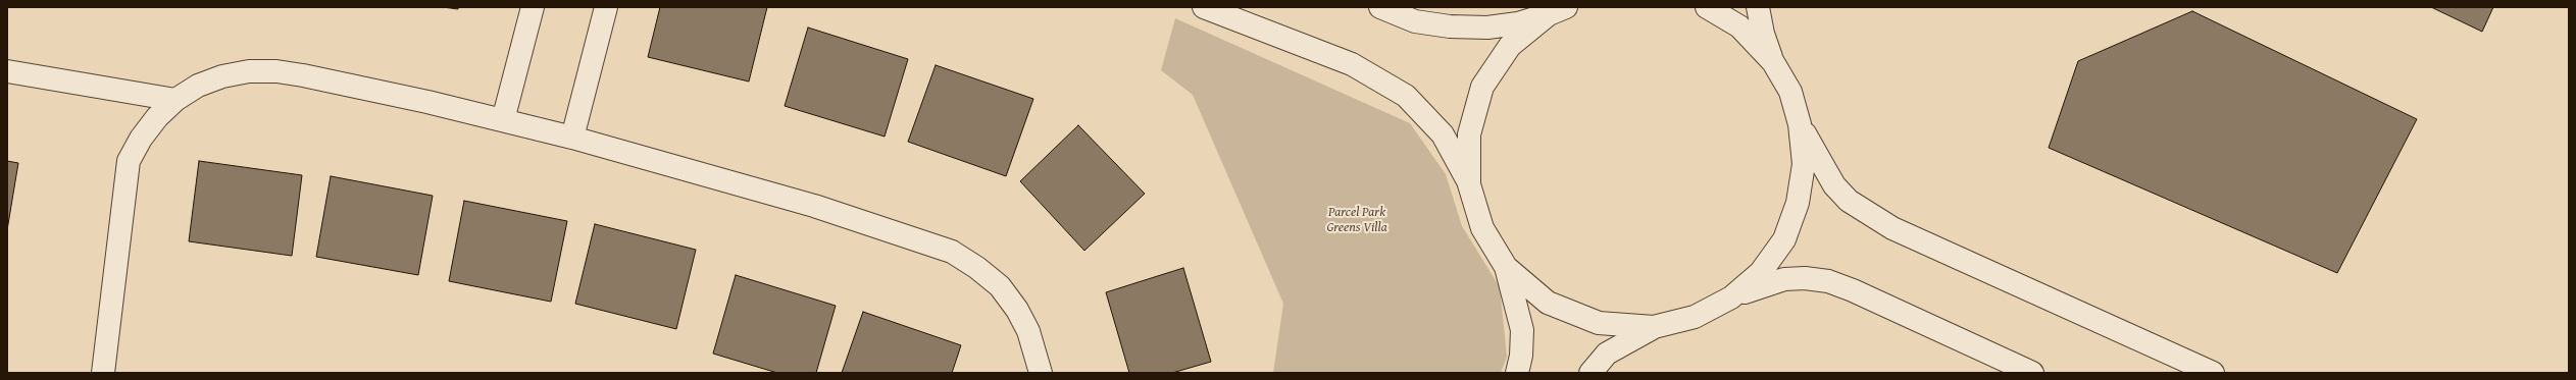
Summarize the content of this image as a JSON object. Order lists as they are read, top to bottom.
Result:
{
  "parks": ["Parcel Park Greens Villa"]
}
